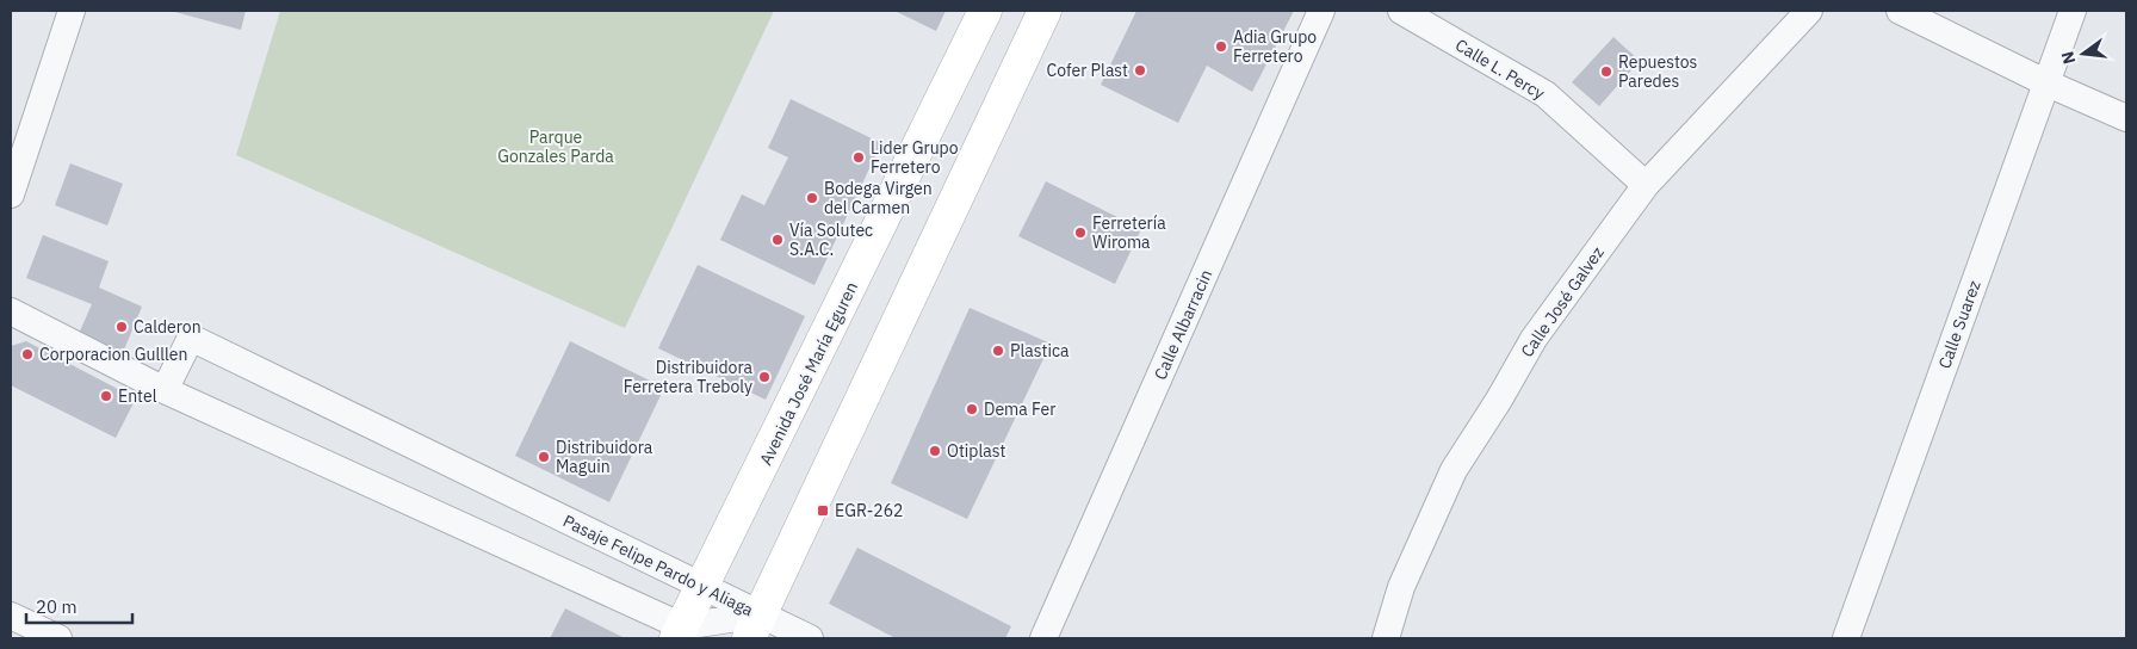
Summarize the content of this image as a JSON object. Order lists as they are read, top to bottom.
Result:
{
  "streets": {
    "main road": ["Avenida José María Eguren"],
    "street": [
      "Calle L. Percy",
      "Calle José Galvez",
      "Calle Albarracin",
      "Calle Suarez",
      "Pasaje Felipe Pardo y Aliaga"
    ]
  },
  "crossings": [
    ["Calle L. Percy", "Calle José Galvez"],
    ["Avenida José María Eguren", "Pasaje Felipe Pardo y Aliaga"]
  ],
  "parks": ["Parque Gonzales Parda"],
  "places": {
    "other": [
      "Adia Grupo Ferretero",
      "Cofer Plast",
      "Repuestos Paredes",
      "Lider Grupo Ferretero",
      "Bodega Virgen del Carmen",
      "Ferretería Wiroma",
      "Vía Solutec S.A.C.",
      "Calderon",
      "Plastica",
      "Corporacion Gulllen",
      "Distribuidora Ferretera Treboly",
      "Entel",
      "Dema Fer",
      "Otiplast",
      "Distribuidora Maguin"
    ],
    "transit": ["EGR-262"]
  },
  "scale_bar": "20 m",
  "north": "left"
}
